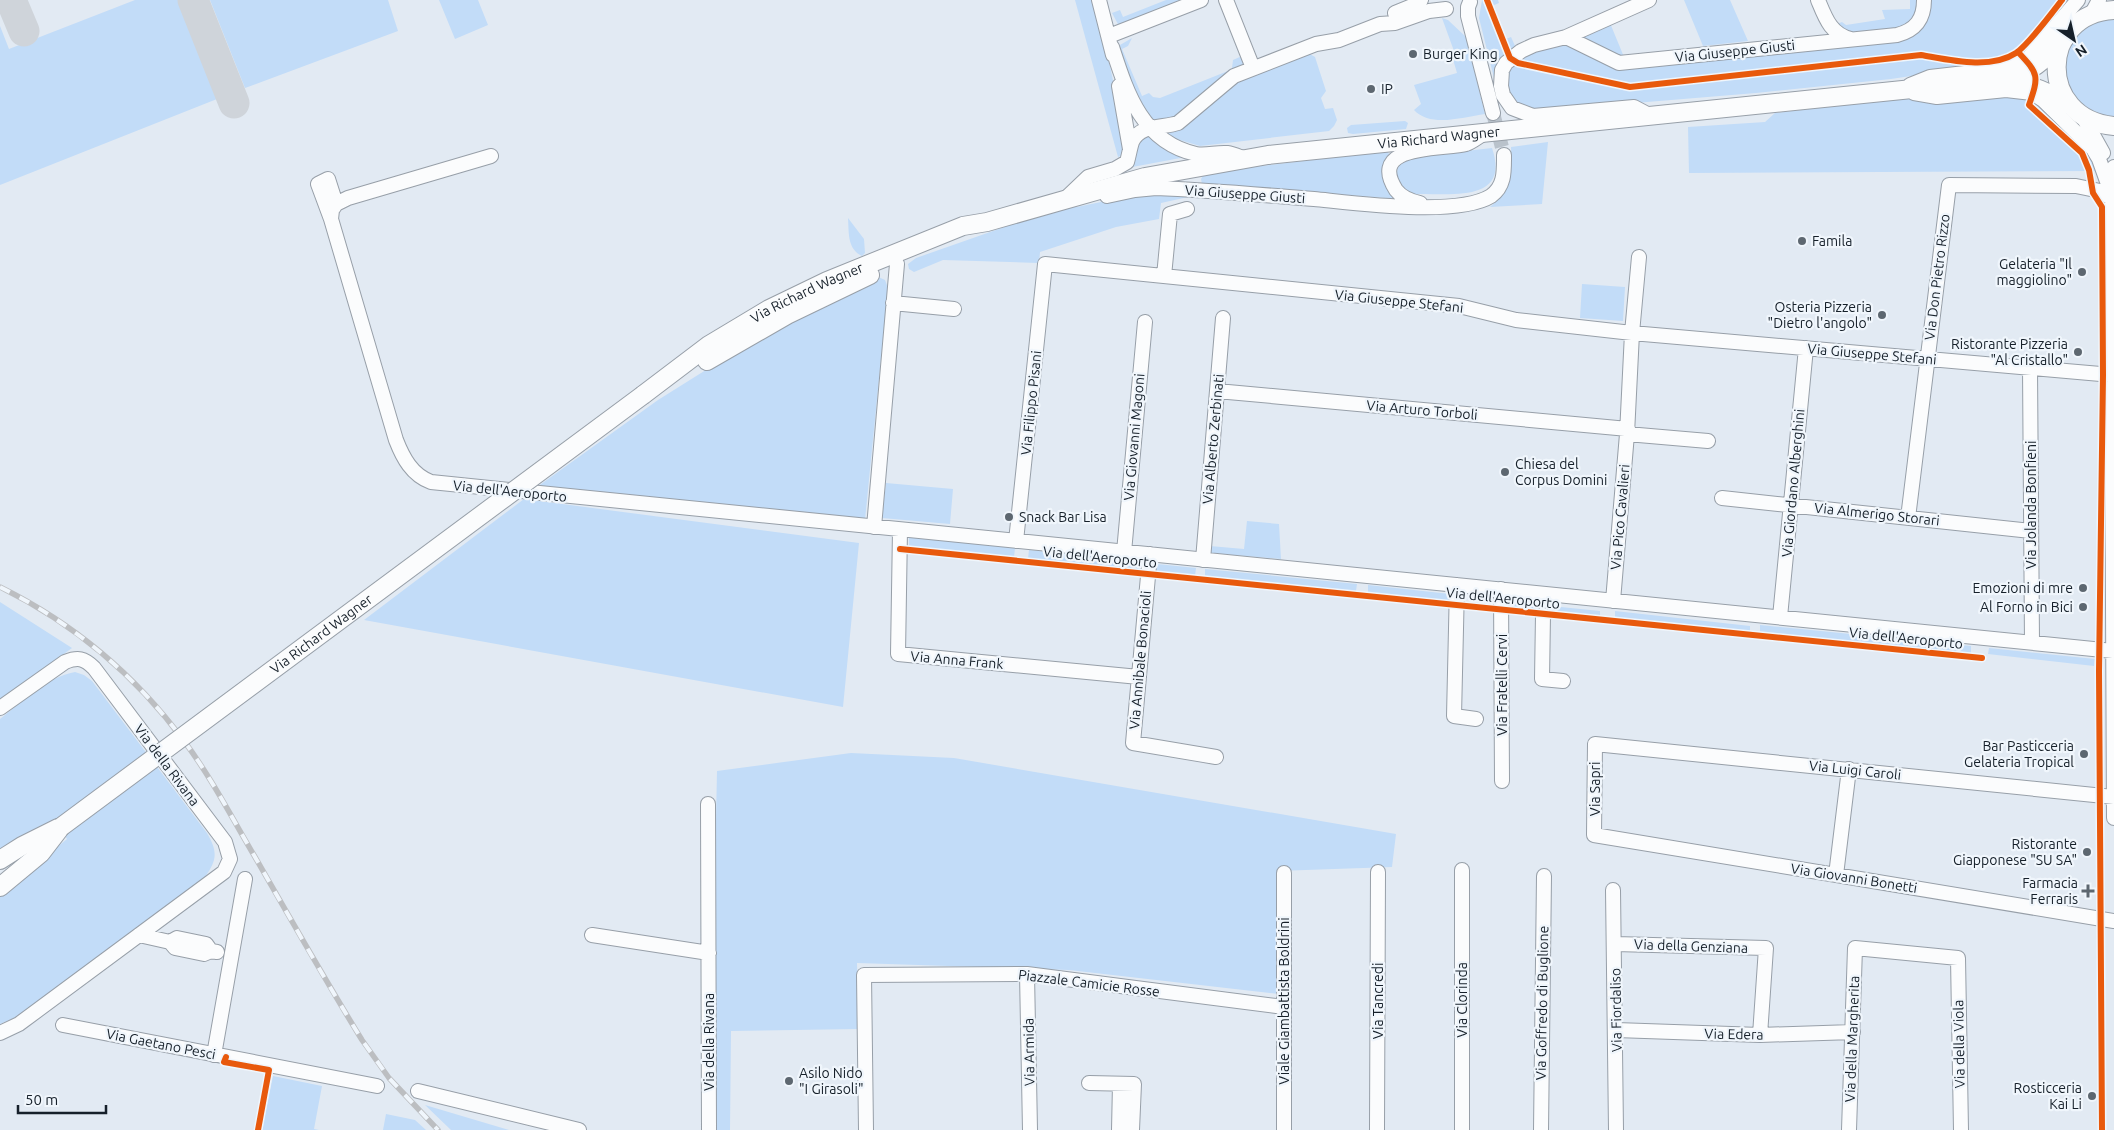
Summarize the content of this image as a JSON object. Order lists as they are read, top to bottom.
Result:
{
  "streets": {
    "main road": ["Via Richard Wagner"],
    "street": [
      "Via Giuseppe Giusti",
      "Via Don Pietro Rizzo",
      "Via Giuseppe Stefani",
      "Via Filippo Pisani",
      "Via Arturo Torboli",
      "Via Giovanni Magoni",
      "Via Alberto Zerbinati",
      "Via Giordano Alberghini",
      "Via dell'Aeroporto",
      "Via Jolanda Bonfieni",
      "Via Almerigo Storari",
      "Via Pico Cavalieri",
      "Via Anna Frank",
      "Via Annibale Bonacioli",
      "Via Fratelli Cervi",
      "Via della Rivana",
      "Via Luigi Caroli",
      "Via Sapri",
      "Via Giovanni Bonetti",
      "Via della Genziana",
      "Piazzale Camicie Rosse",
      "Via Clorinda",
      "Viale Giambattista Boldrini",
      "Via Tancredi",
      "Via Goffredo di Buglione",
      "Via Fiordaliso",
      "Via Edera",
      "Via della Margherita",
      "Via Gaetano Pesci",
      "Via della Viola",
      "Via Armida"
    ]
  },
  "crossings": [
    ["Via Giuseppe Giusti", "Via Richard Wagner"],
    ["Via Don Pietro Rizzo", "Via Giuseppe Stefani"],
    ["Via Don Pietro Rizzo", "Via Almerigo Storari"],
    ["Via Giuseppe Stefani", "Via Filippo Pisani"],
    ["Via Giuseppe Stefani", "Via Giordano Alberghini"],
    ["Via Giuseppe Stefani", "Via Jolanda Bonfieni"],
    ["Via Giuseppe Stefani", "Via Pico Cavalieri"],
    ["Via Filippo Pisani", "Via dell'Aeroporto"],
    ["Via Arturo Torboli", "Via Alberto Zerbinati"],
    ["Via Arturo Torboli", "Via Pico Cavalieri"],
    ["Via Giovanni Magoni", "Via dell'Aeroporto"],
    ["Via Alberto Zerbinati", "Via dell'Aeroporto"],
    ["Via Giordano Alberghini", "Via dell'Aeroporto"],
    ["Via Giordano Alberghini", "Via Almerigo Storari"],
    ["Via dell'Aeroporto", "Via Jolanda Bonfieni"],
    ["Via dell'Aeroporto", "Via Pico Cavalieri"],
    ["Via dell'Aeroporto", "Via Anna Frank"],
    ["Via dell'Aeroporto", "Via Annibale Bonacioli"],
    ["Via dell'Aeroporto", "Via Fratelli Cervi"],
    ["Via Jolanda Bonfieni", "Via Almerigo Storari"],
    ["Via Anna Frank", "Via Annibale Bonacioli"],
    ["Via Luigi Caroli", "Via Sapri"],
    ["Via Sapri", "Via Giovanni Bonetti"],
    ["Via della Genziana", "Via Fiordaliso"],
    ["Via della Genziana", "Via Edera"],
    ["Piazzale Camicie Rosse", "Viale Giambattista Boldrini"],
    ["Piazzale Camicie Rosse", "Via Armida"],
    ["Via Fiordaliso", "Via Edera"],
    ["Via Edera", "Via della Margherita"],
    ["Via della Margherita", "Via della Viola"]
  ],
  "places": {
    "other": [
      "Burger King",
      "IP",
      "Famila",
      "Gelateria \"Il maggiolino\"",
      "Osteria Pizzeria \"Dietro l'angolo\"",
      "Ristorante Pizzeria \"Al Cristallo\"",
      "Chiesa del Corpus Domini",
      "Snack Bar Lisa",
      "Emozioni di mre",
      "Al Forno in Bici",
      "Bar Pasticceria Gelateria Tropical",
      "Ristorante Giapponese \"SU SA\"",
      "Asilo Nido \"I Girasoli\"",
      "Rosticceria Kai Li"
    ],
    "health": ["Farmacia Ferraris"]
  },
  "scale_bar": "50 m",
  "north": "bottom right"
}
